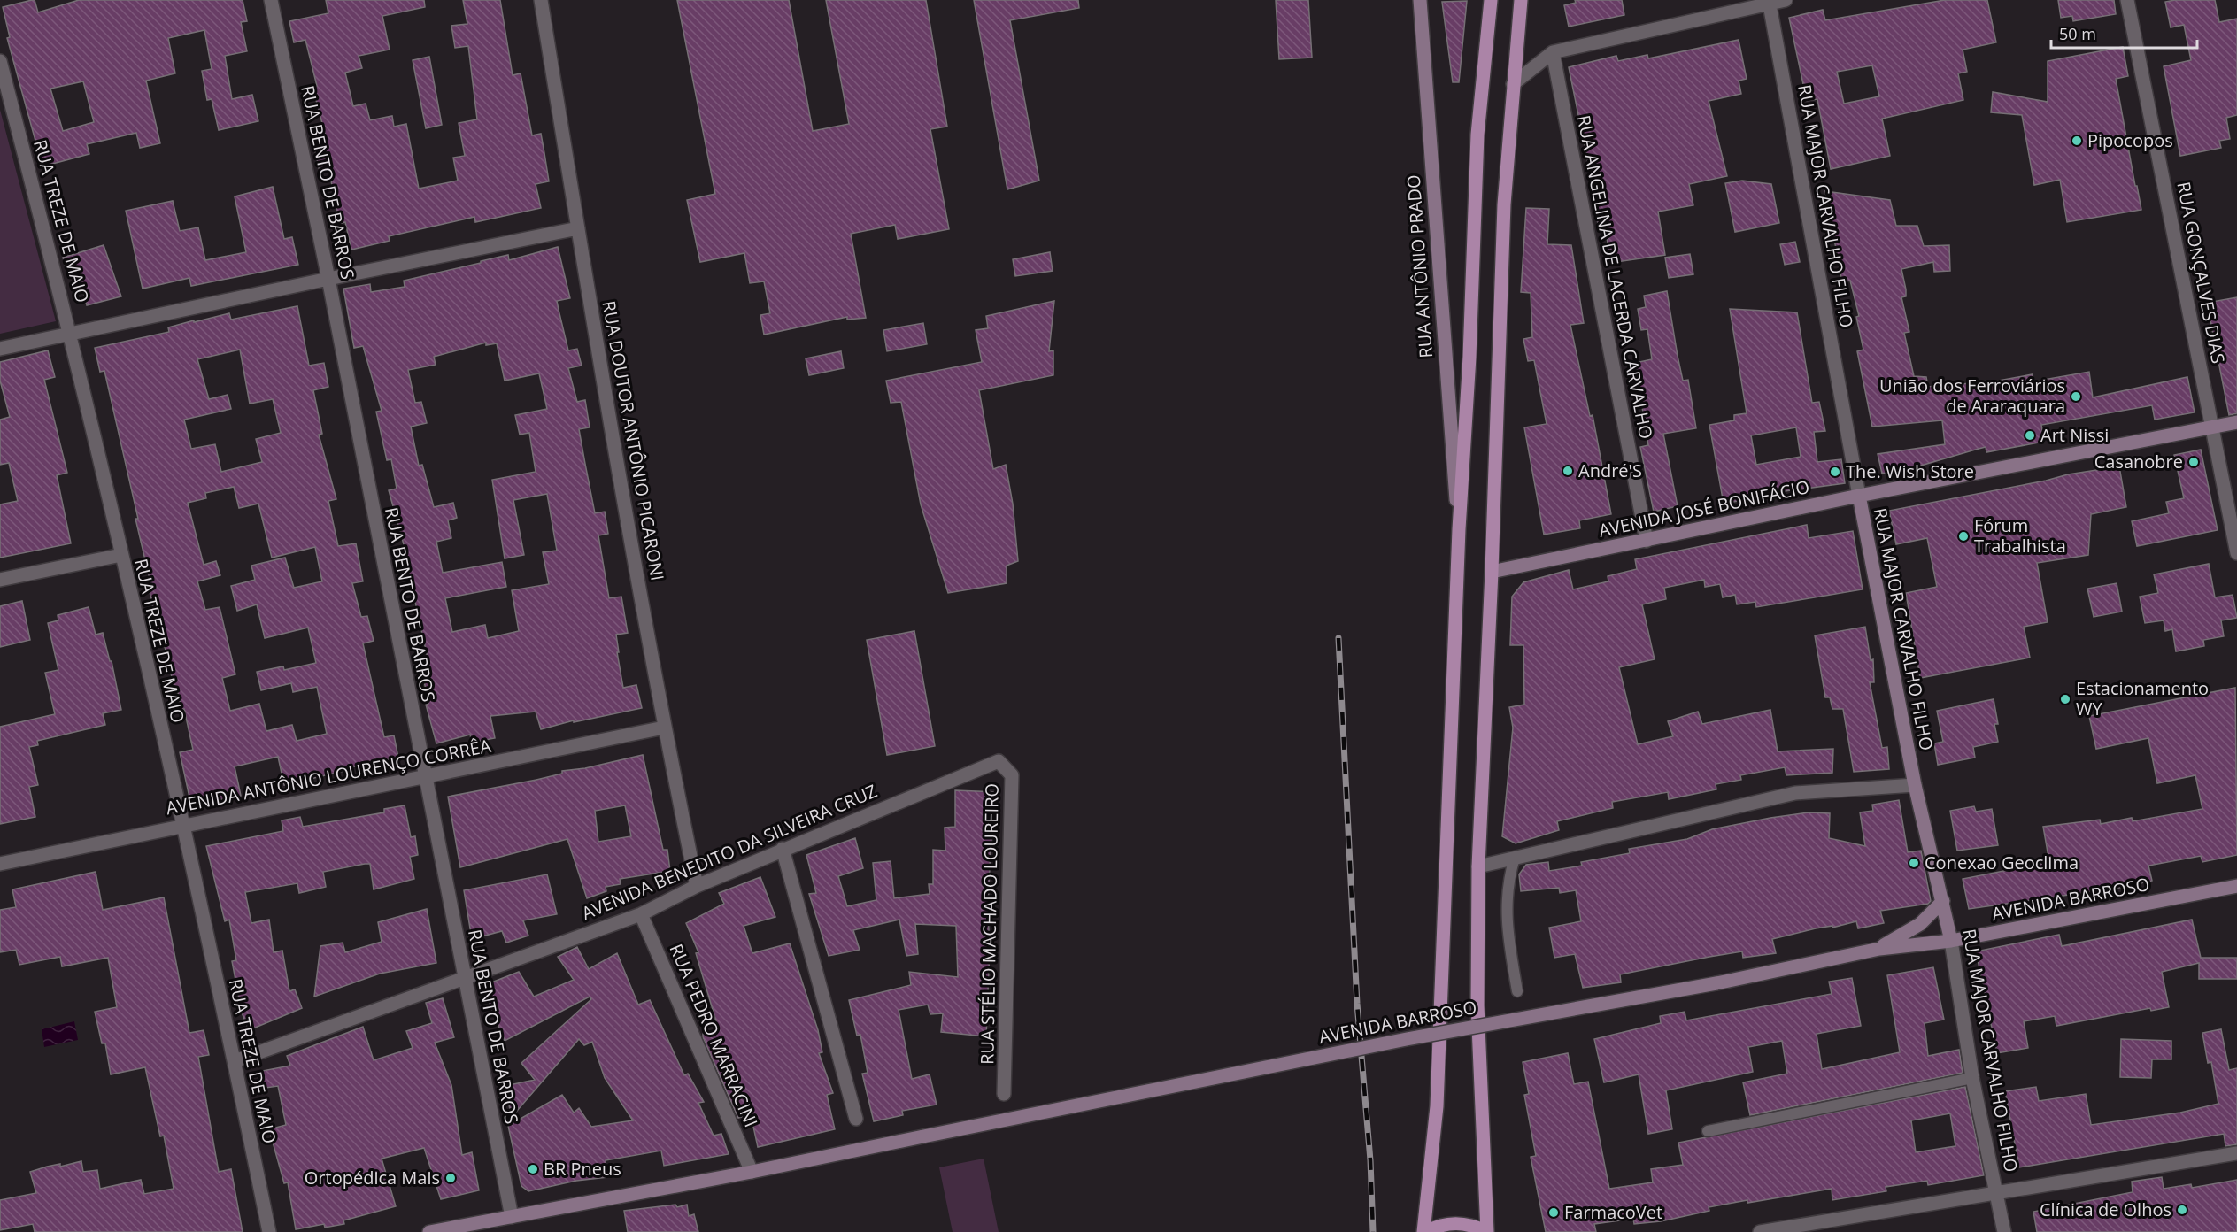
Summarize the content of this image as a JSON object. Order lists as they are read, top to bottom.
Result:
{
  "streets": {
    "street": [
      "RUA BENTO DE BARROS",
      "RUA MAJOR CARVALHO FILHO",
      "RUA TREZE DE MAIO",
      "RUA ANTÔNIO PRADO",
      "RUA GONÇALVES DIAS",
      "RUA ANGELINA DE LACERDA CARVALHO",
      "RUA DOUTOR ANTÔNIO PICARONI",
      "AVENIDA JOSÉ BONIFÁCIO",
      "AVENIDA ANTÔNIO LOURENÇO CORRÊA",
      "AVENIDA BENEDITO DA SILVEIRA CRUZ",
      "AVENIDA BARROSO",
      "RUA STÉLIO MACHADO LOUREIRO",
      "RUA PEDRO MARRACINI"
    ]
  },
  "crossings": [
    ["RUA BENTO DE BARROS", "AVENIDA ANTÔNIO LOURENÇO CORRÊA"],
    ["RUA BENTO DE BARROS", "AVENIDA BENEDITO DA SILVEIRA CRUZ"],
    ["RUA BENTO DE BARROS", "AVENIDA BARROSO"],
    ["RUA MAJOR CARVALHO FILHO", "AVENIDA JOSÉ BONIFÁCIO"],
    ["RUA MAJOR CARVALHO FILHO", "AVENIDA BARROSO"],
    ["RUA TREZE DE MAIO", "AVENIDA ANTÔNIO LOURENÇO CORRÊA"],
    ["RUA TREZE DE MAIO", "AVENIDA BENEDITO DA SILVEIRA CRUZ"],
    ["RUA GONÇALVES DIAS", "AVENIDA JOSÉ BONIFÁCIO"],
    ["RUA ANGELINA DE LACERDA CARVALHO", "AVENIDA JOSÉ BONIFÁCIO"],
    ["RUA DOUTOR ANTÔNIO PICARONI", "AVENIDA ANTÔNIO LOURENÇO CORRÊA"],
    ["RUA DOUTOR ANTÔNIO PICARONI", "AVENIDA BENEDITO DA SILVEIRA CRUZ"],
    ["AVENIDA BENEDITO DA SILVEIRA CRUZ", "RUA STÉLIO MACHADO LOUREIRO"],
    ["AVENIDA BENEDITO DA SILVEIRA CRUZ", "RUA PEDRO MARRACINI"],
    ["AVENIDA BARROSO", "RUA PEDRO MARRACINI"]
  ],
  "places": [
    "Pipocopos",
    "União dos Ferroviários de Araraquara",
    "Art Nissi",
    "Casanobre",
    "André'S",
    "The. Wish Store",
    "Fórum Trabalhista",
    "Estacionamento WY",
    "Conexao Geoclima",
    "BR Pneus",
    "Ortopédica Mais",
    "Clínica de Olhos",
    "FarmacoVet"
  ],
  "scale_bar": "50 m"
}
